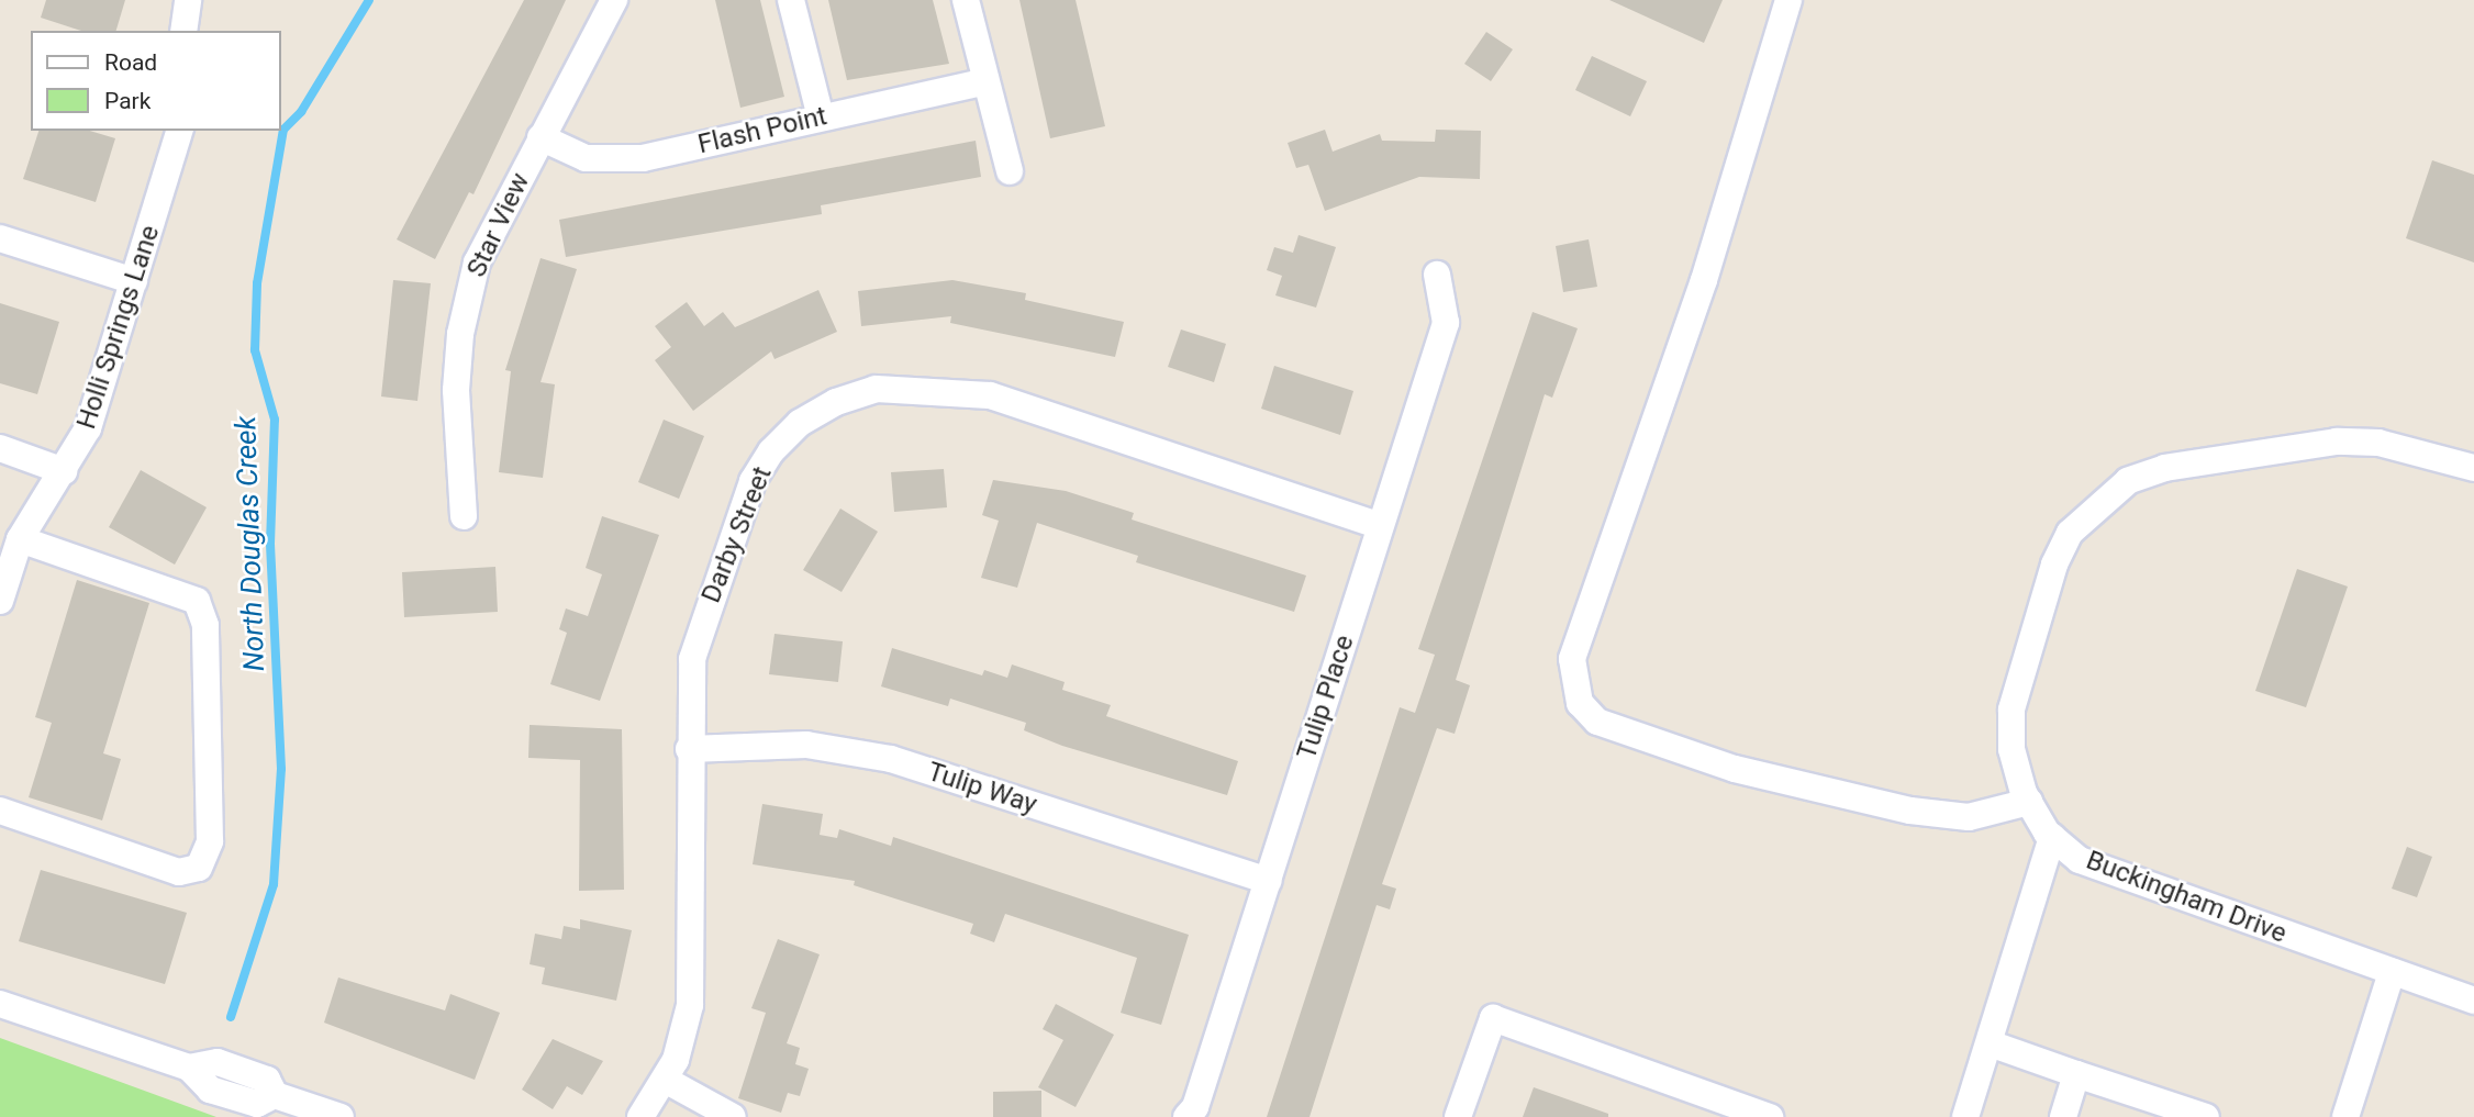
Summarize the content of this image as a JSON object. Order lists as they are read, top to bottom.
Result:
{
  "streets": {
    "street": [
      "Flash Point",
      "Star View",
      "Holli Springs Lane",
      "Darby Street",
      "Tulip Place",
      "Tulip Way",
      "Buckingham Drive"
    ]
  },
  "crossings": [
    ["Flash Point", "Star View"],
    ["Darby Street", "Tulip Place"],
    ["Darby Street", "Tulip Way"],
    ["Tulip Place", "Tulip Way"]
  ],
  "water": ["North Douglas Creek"],
  "legend": ["Road", "Park"]
}
